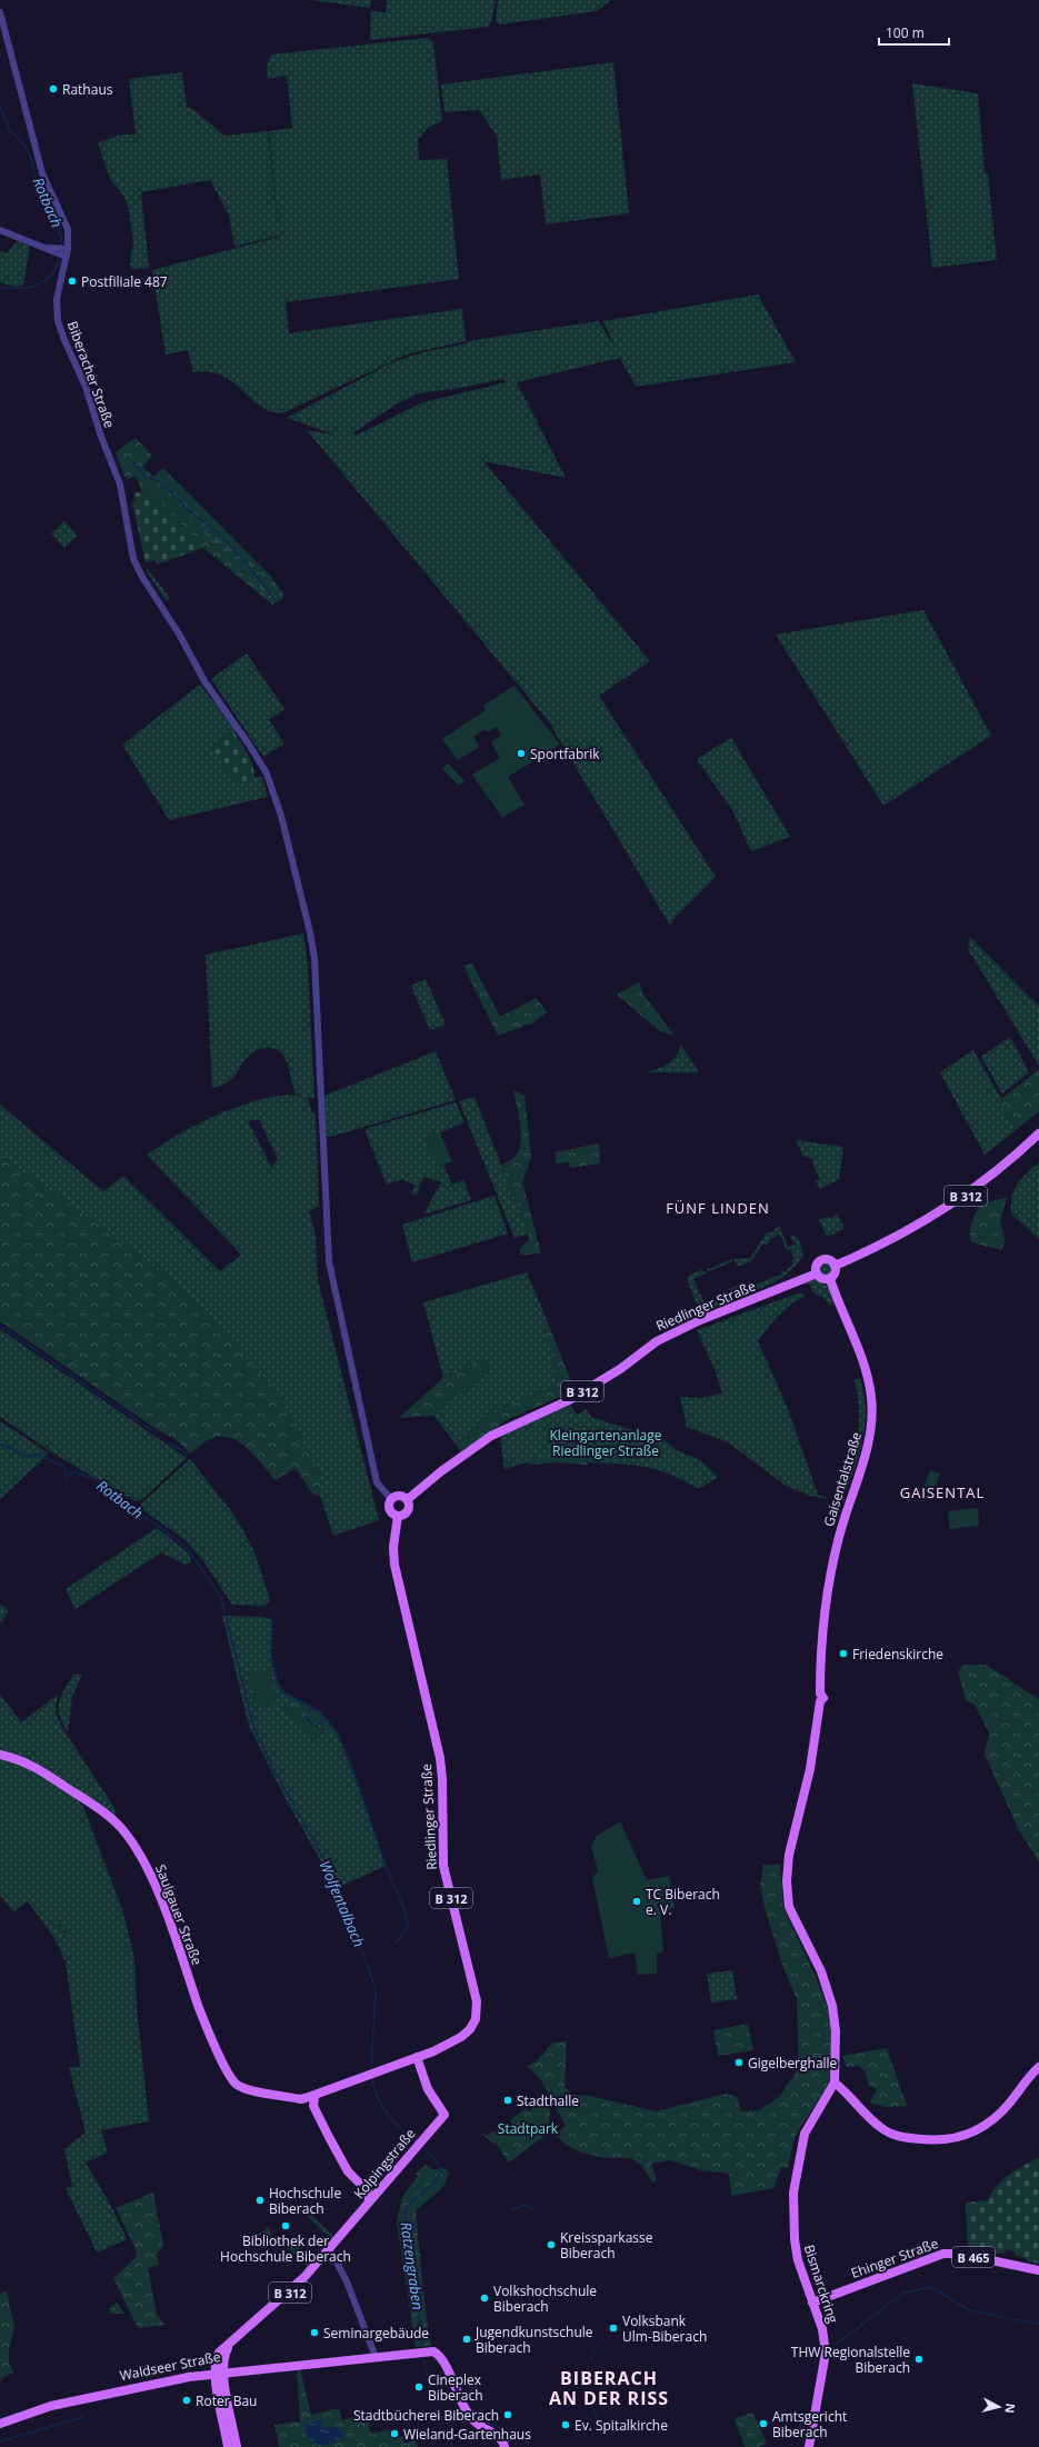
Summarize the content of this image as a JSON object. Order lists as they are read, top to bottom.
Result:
{
  "streets": {
    "main road": [
      "B 312",
      "Riedlinger Straße",
      "Gaisentalstraße",
      "Saulgauer Straße",
      "Kolpingstraße",
      "B 465",
      "Ehinger Straße",
      "Bismarckring",
      "Waldseer Straße"
    ],
    "street": ["Biberacher Straße"]
  },
  "crossings": [
    ["Biberacher Straße", "Riedlinger Straße"],
    ["B 312", "Riedlinger Straße"],
    ["B 312", "Gaisentalstraße"],
    ["B 312", "Kolpingstraße"],
    ["Riedlinger Straße", "Gaisentalstraße"],
    ["Gaisentalstraße", "Bismarckring"],
    ["Kolpingstraße", "Waldseer Straße"],
    ["Ehinger Straße", "Bismarckring"]
  ],
  "districts": ["FÜNF LINDEN", "GAISENTAL", "BIBERACH AN DER RISS"],
  "water": ["Rotbach", "Wolfentalbach", "Ratzengraben"],
  "parks": ["Kleingartenanlage Riedlinger Straße", "Stadtpark"],
  "places": [
    "Rathaus",
    "Postfiliale 487",
    "Sportfabrik",
    "Friedenskirche",
    "TC Biberach e. V.",
    "Gigelberghalle",
    "Stadthalle",
    "Hochschule Biberach",
    "Bibliothek der Hochschule Biberach",
    "Kreissparkasse Biberach",
    "Volkshochschule Biberach",
    "Volksbank Ulm-Biberach",
    "Seminargebäude",
    "Jugendkunstschule Biberach",
    "THW Regionalstelle Biberach",
    "Cineplex Biberach",
    "Roter Bau",
    "Stadtbücherei Biberach",
    "Amtsgericht Biberach",
    "Ev. Spitalkirche",
    "Wieland-Gartenhaus"
  ],
  "scale_bar": "100 m",
  "north": "right"
}
